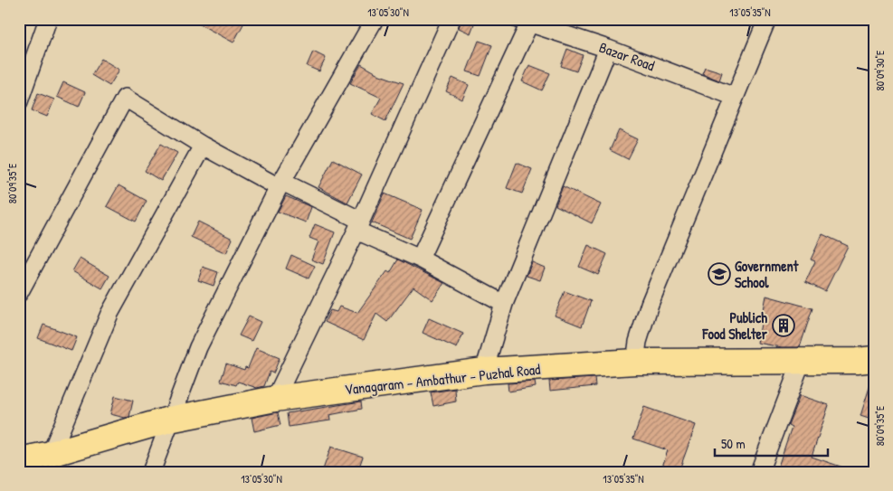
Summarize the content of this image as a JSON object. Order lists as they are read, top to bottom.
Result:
{
  "streets": {
    "main road": ["Vanagaram - Ambathur - Puzhal Road"],
    "street": ["Bazar Road"]
  },
  "places": {
    "school or university": ["Government School"],
    "building": ["Publich Food Shelter"]
  },
  "scale_bar": "50 m",
  "coordinates": [
    "13°05'30\"N",
    "13°05'35\"N",
    "80°09'30\"E",
    "80°09'35\"E"
  ]
}
